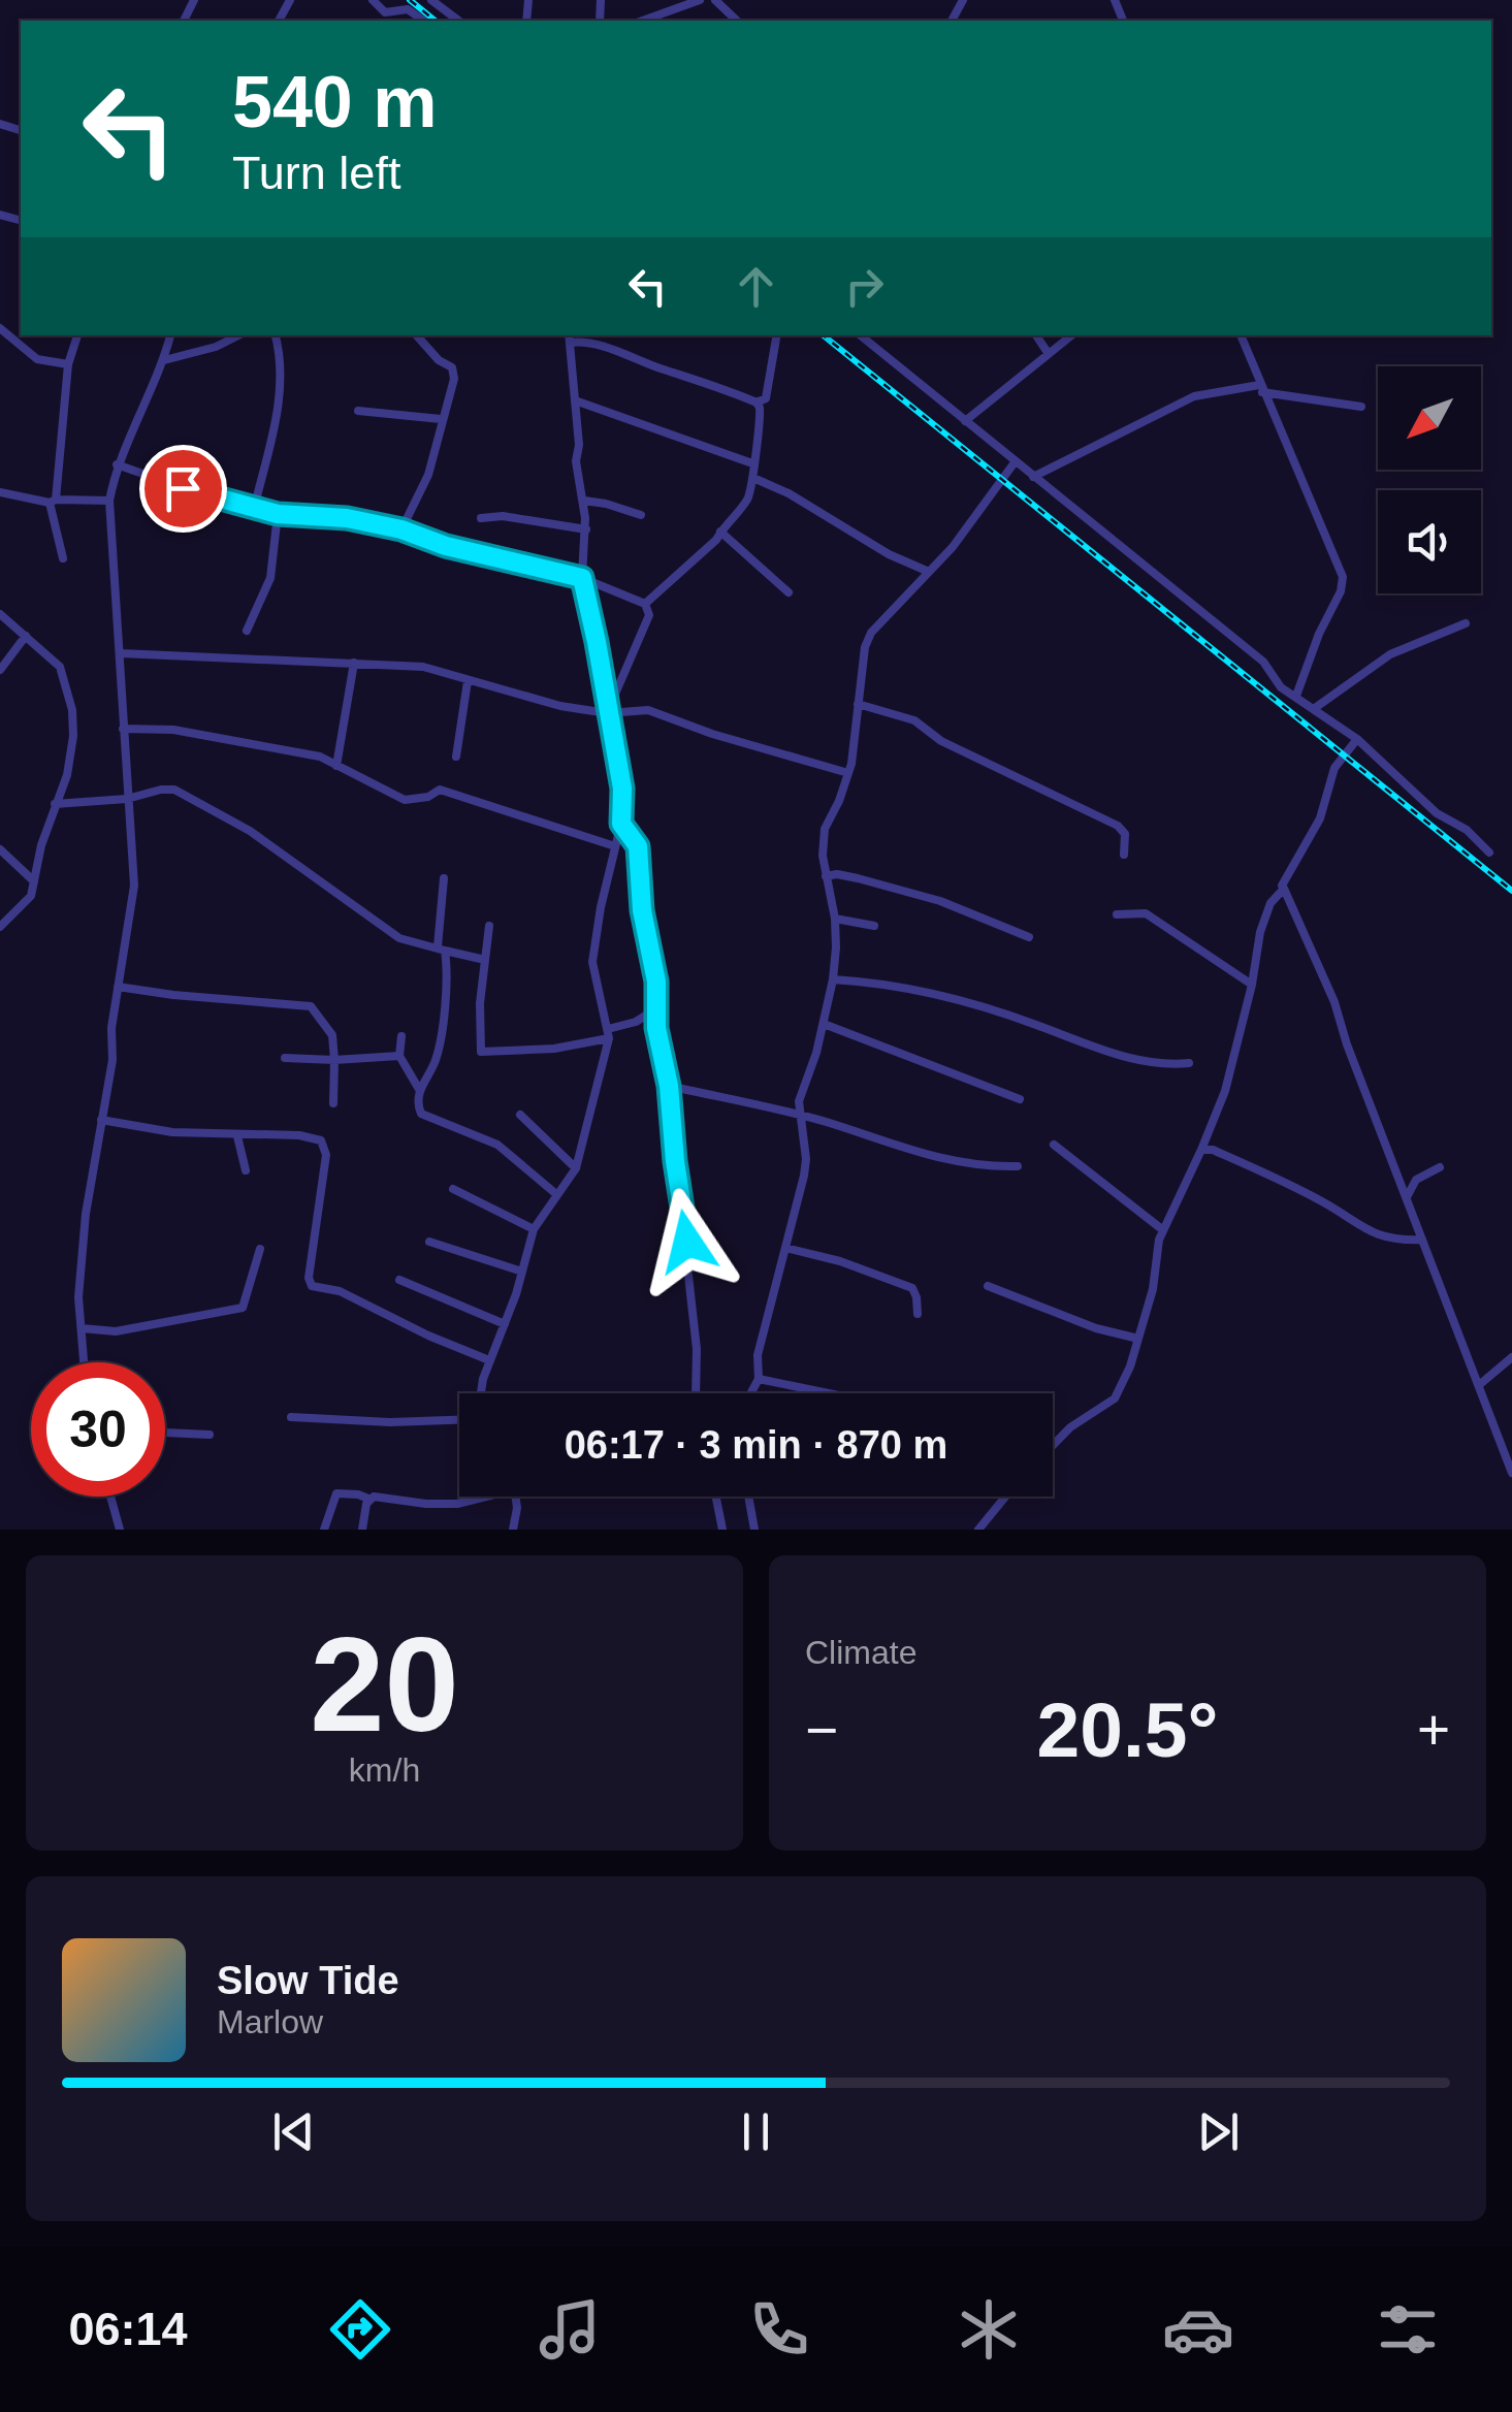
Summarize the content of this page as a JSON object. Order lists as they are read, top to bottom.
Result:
{
  "north": "bottom left",
  "page": {
    "turn": ["540 m", "Turn left"],
    "limit": "30",
    "trip": "06:17 · 3 min · 870 m",
    "tile": [
      ["20", "km/h"],
      "Climate"
    ],
    "heat": ["−", "20.5°", "+"],
    "song": ["Slow Tide", "Marlow"],
    "tabs": "06:14"
  }
}
